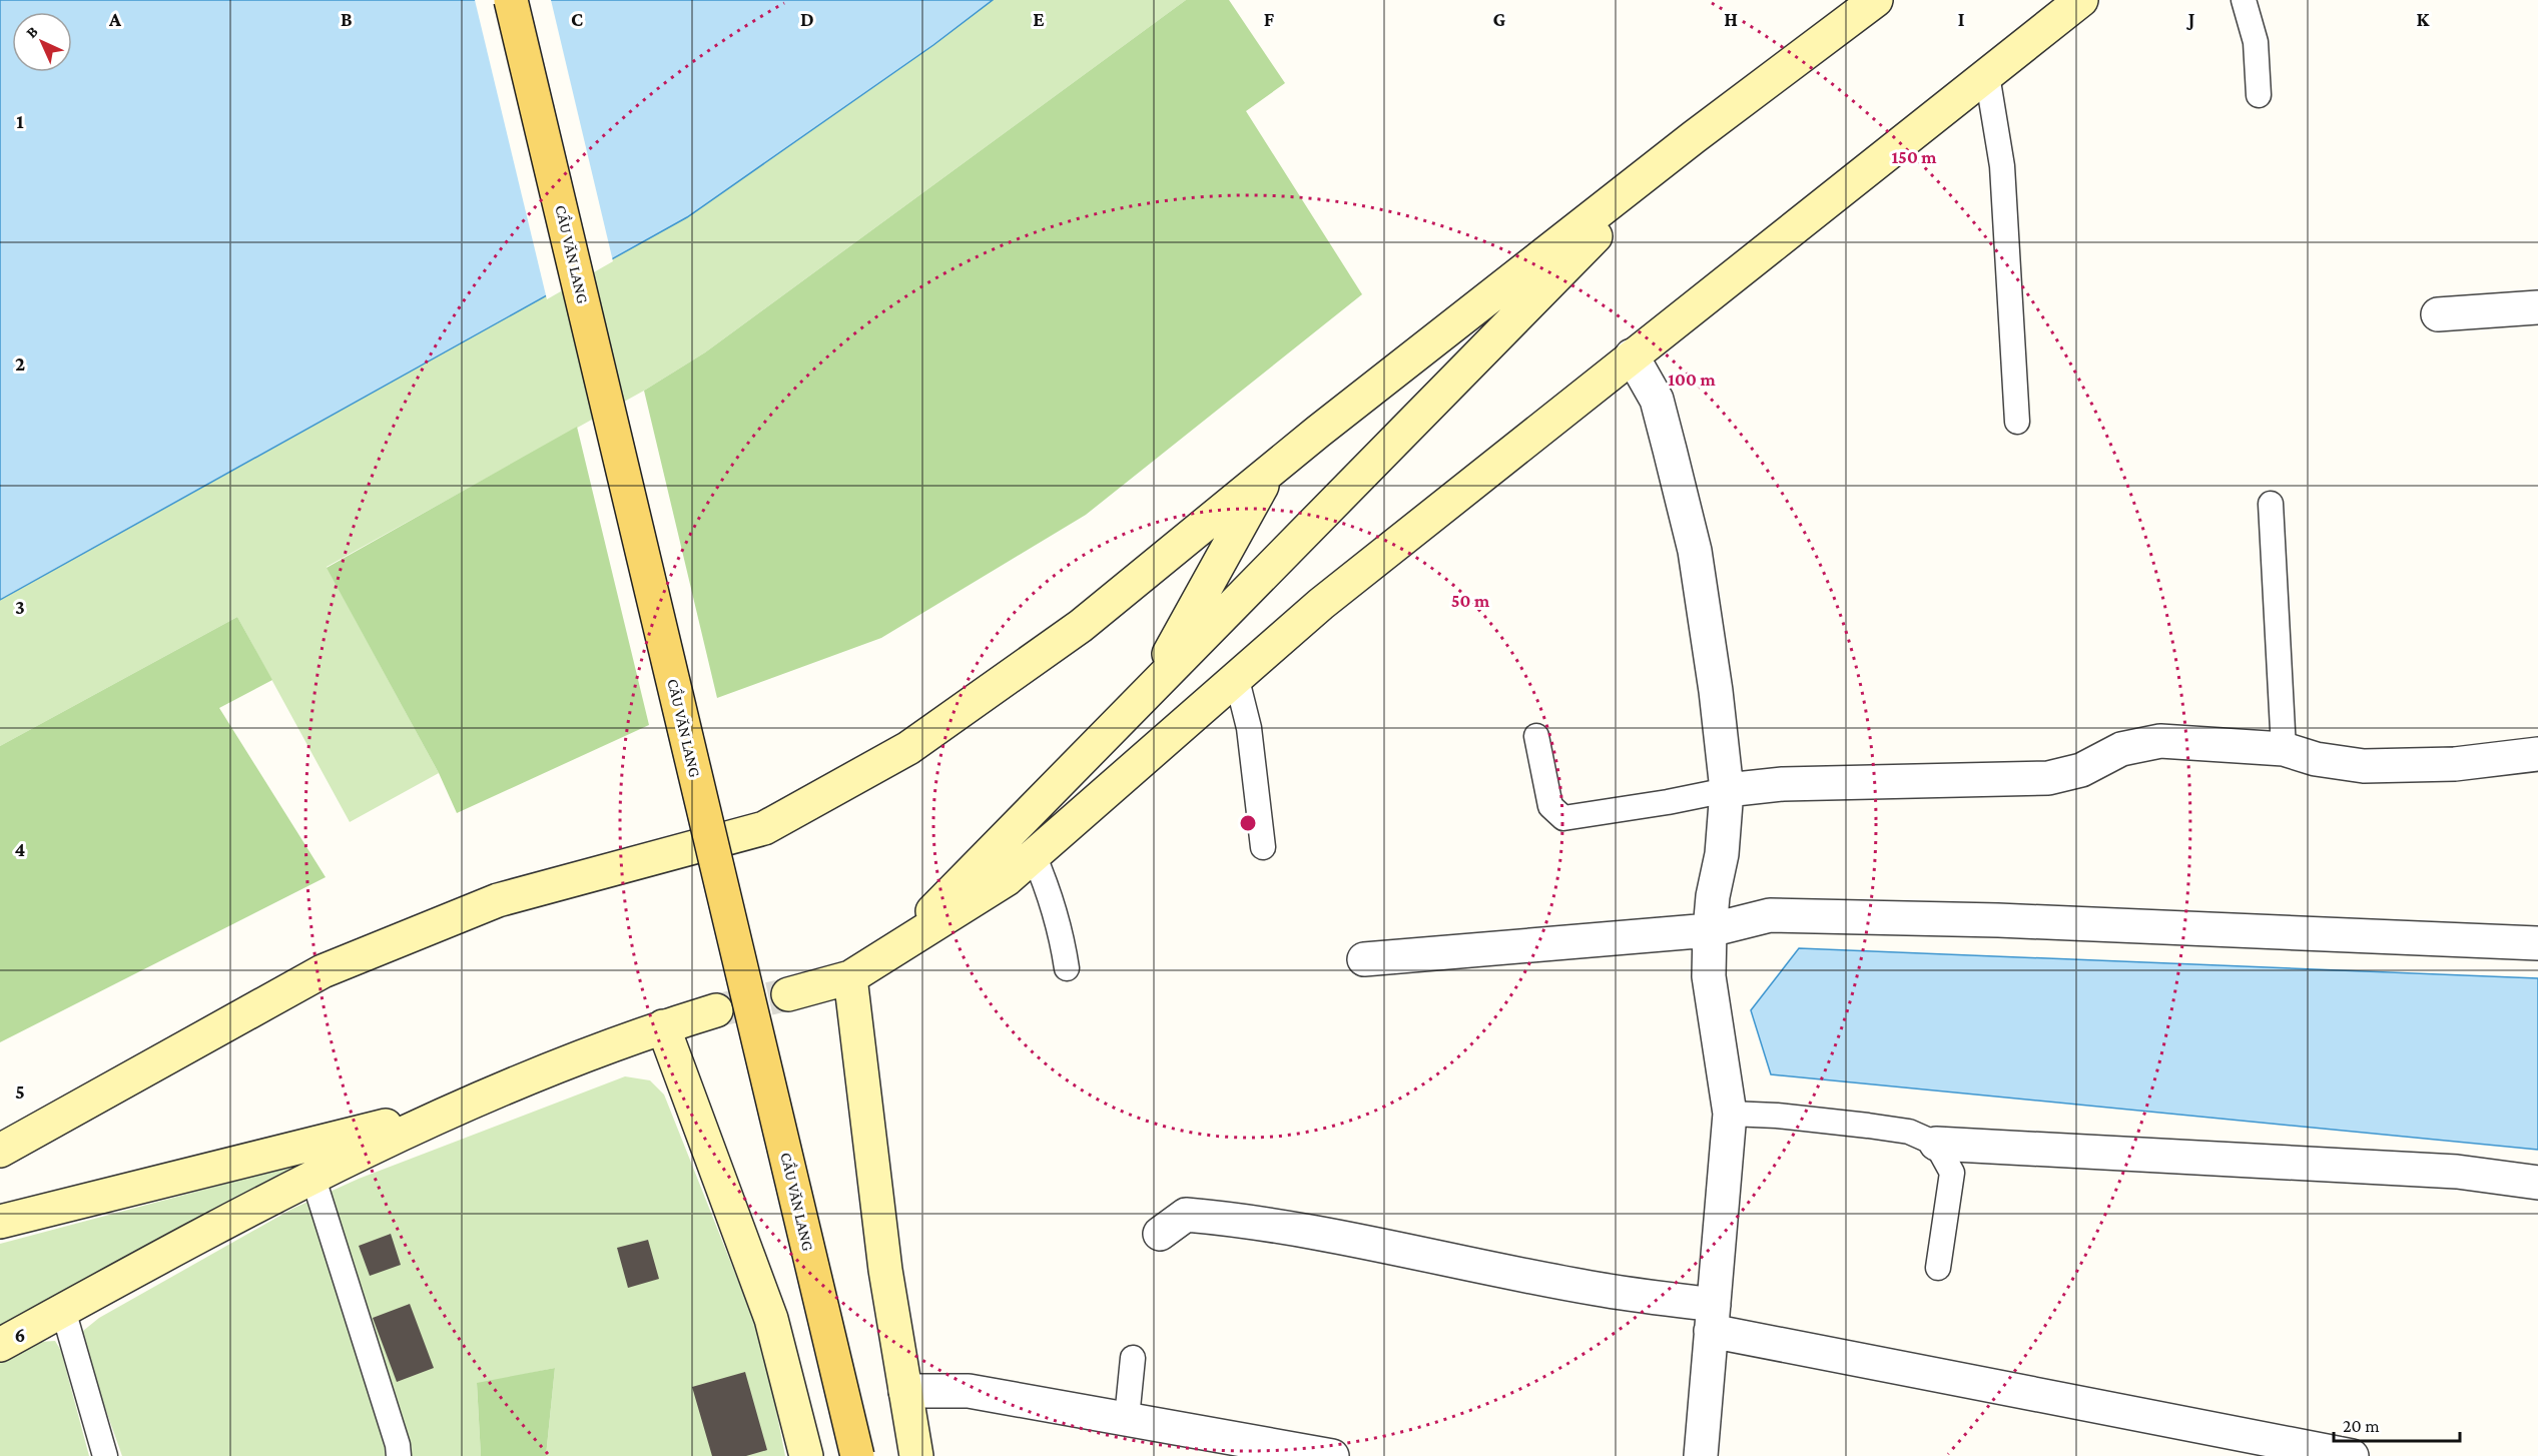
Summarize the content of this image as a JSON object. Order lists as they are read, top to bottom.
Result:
{
  "streets": {
    "main road": ["CẦU VĂN LANG"]
  },
  "scale_bar": "20 m",
  "north": "top left",
  "grid": {
    "columns": [
      "A",
      "B",
      "C",
      "D",
      "E",
      "F",
      "G",
      "H",
      "I",
      "J",
      "K"
    ],
    "rows": [
      "1",
      "2",
      "3",
      "4",
      "5",
      "6"
    ]
  },
  "rings": ["150 m", "100 m", "50 m"]
}
